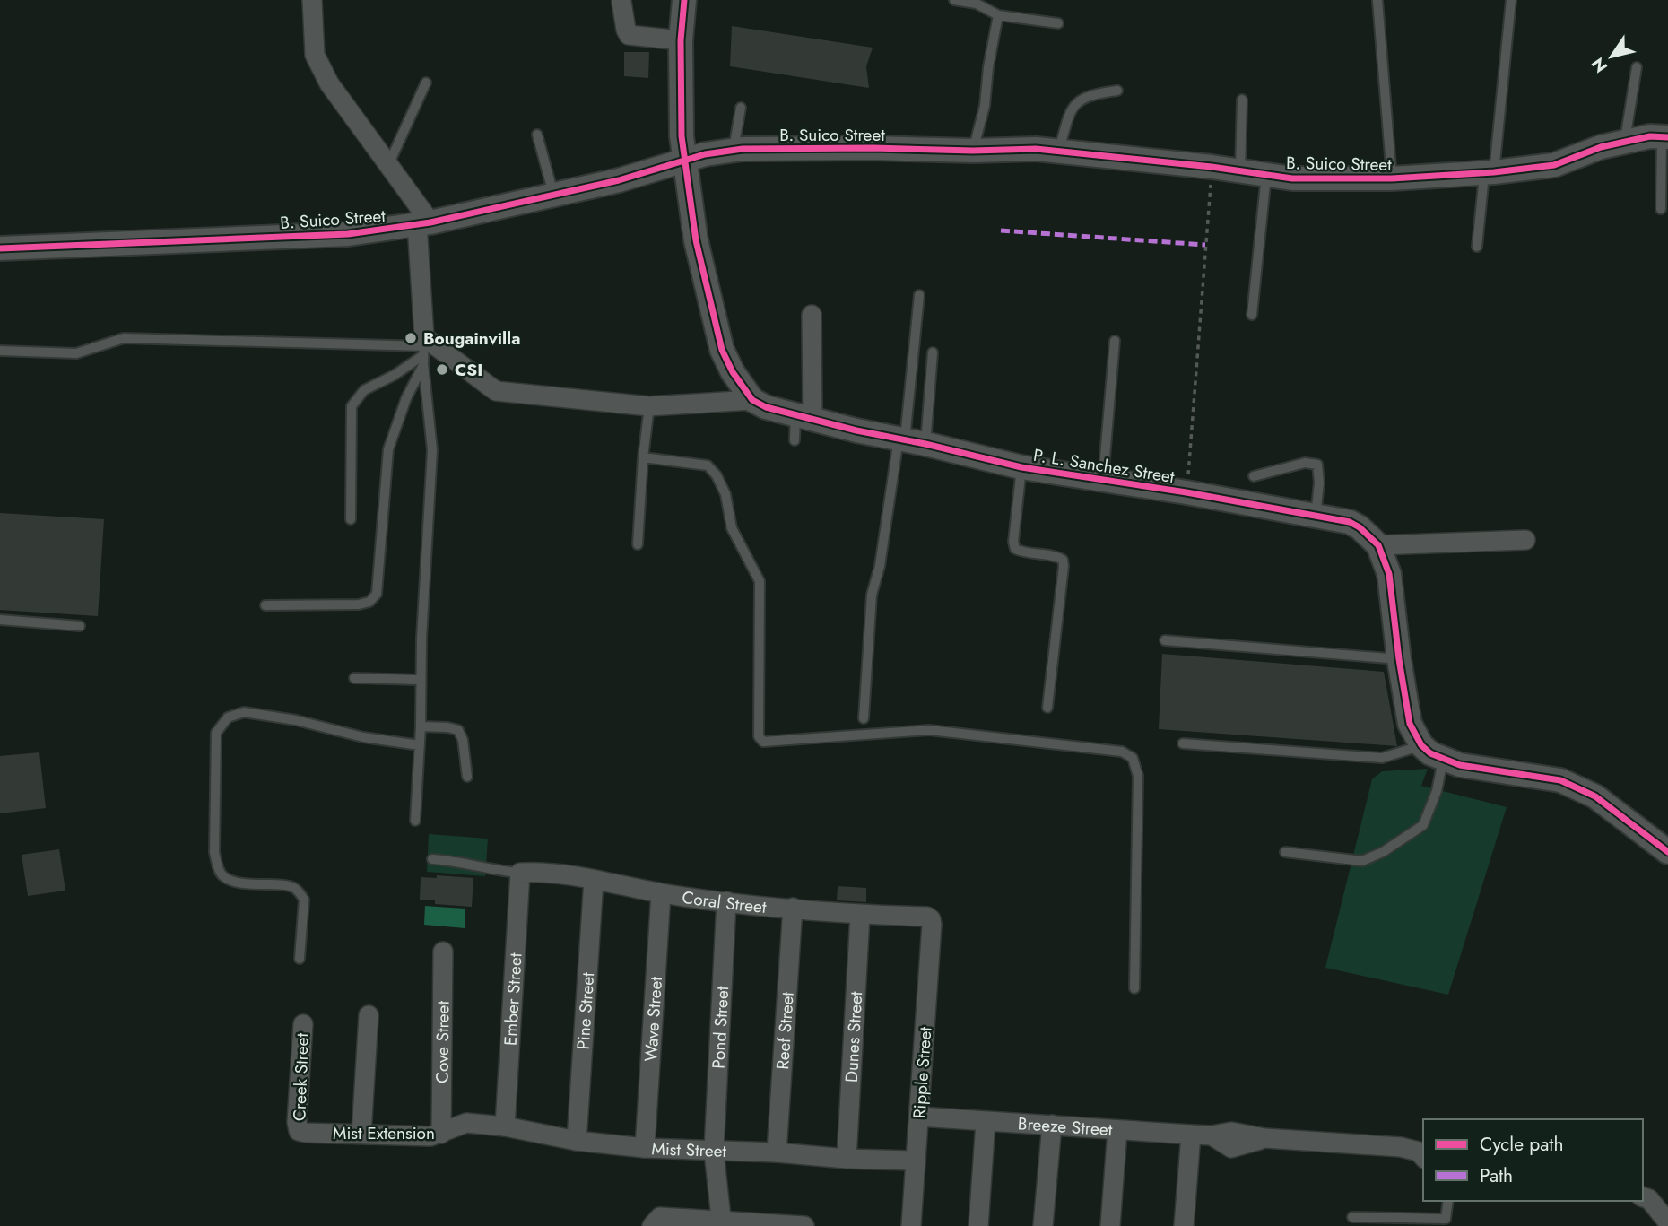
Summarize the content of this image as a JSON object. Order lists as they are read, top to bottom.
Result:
{
  "streets": {
    "street": [
      "B. Suico Street",
      "P. L. Sanchez Street",
      "Coral Street",
      "Ember Street",
      "Pine Street",
      "Wave Street",
      "Pond Street",
      "Reef Street",
      "Dunes Street",
      "Cove Street",
      "Ripple Street",
      "Creek Street",
      "Breeze Street",
      "Mist Extension",
      "Mist Street"
    ]
  },
  "crossings": [
    ["Coral Street", "Ember Street"],
    ["Coral Street", "Pine Street"],
    ["Coral Street", "Wave Street"],
    ["Coral Street", "Pond Street"],
    ["Coral Street", "Reef Street"],
    ["Coral Street", "Dunes Street"],
    ["Coral Street", "Ripple Street"],
    ["Ember Street", "Mist Street"],
    ["Pine Street", "Mist Street"],
    ["Wave Street", "Mist Street"],
    ["Pond Street", "Mist Street"],
    ["Reef Street", "Mist Street"],
    ["Dunes Street", "Mist Street"],
    ["Cove Street", "Mist Extension"],
    ["Ripple Street", "Breeze Street"],
    ["Ripple Street", "Mist Street"],
    ["Creek Street", "Mist Extension"],
    ["Mist Extension", "Mist Street"]
  ],
  "places": ["Bougainvilla", "CSI"],
  "legend": ["Cycle path", "Path"],
  "north": "bottom left"
}
